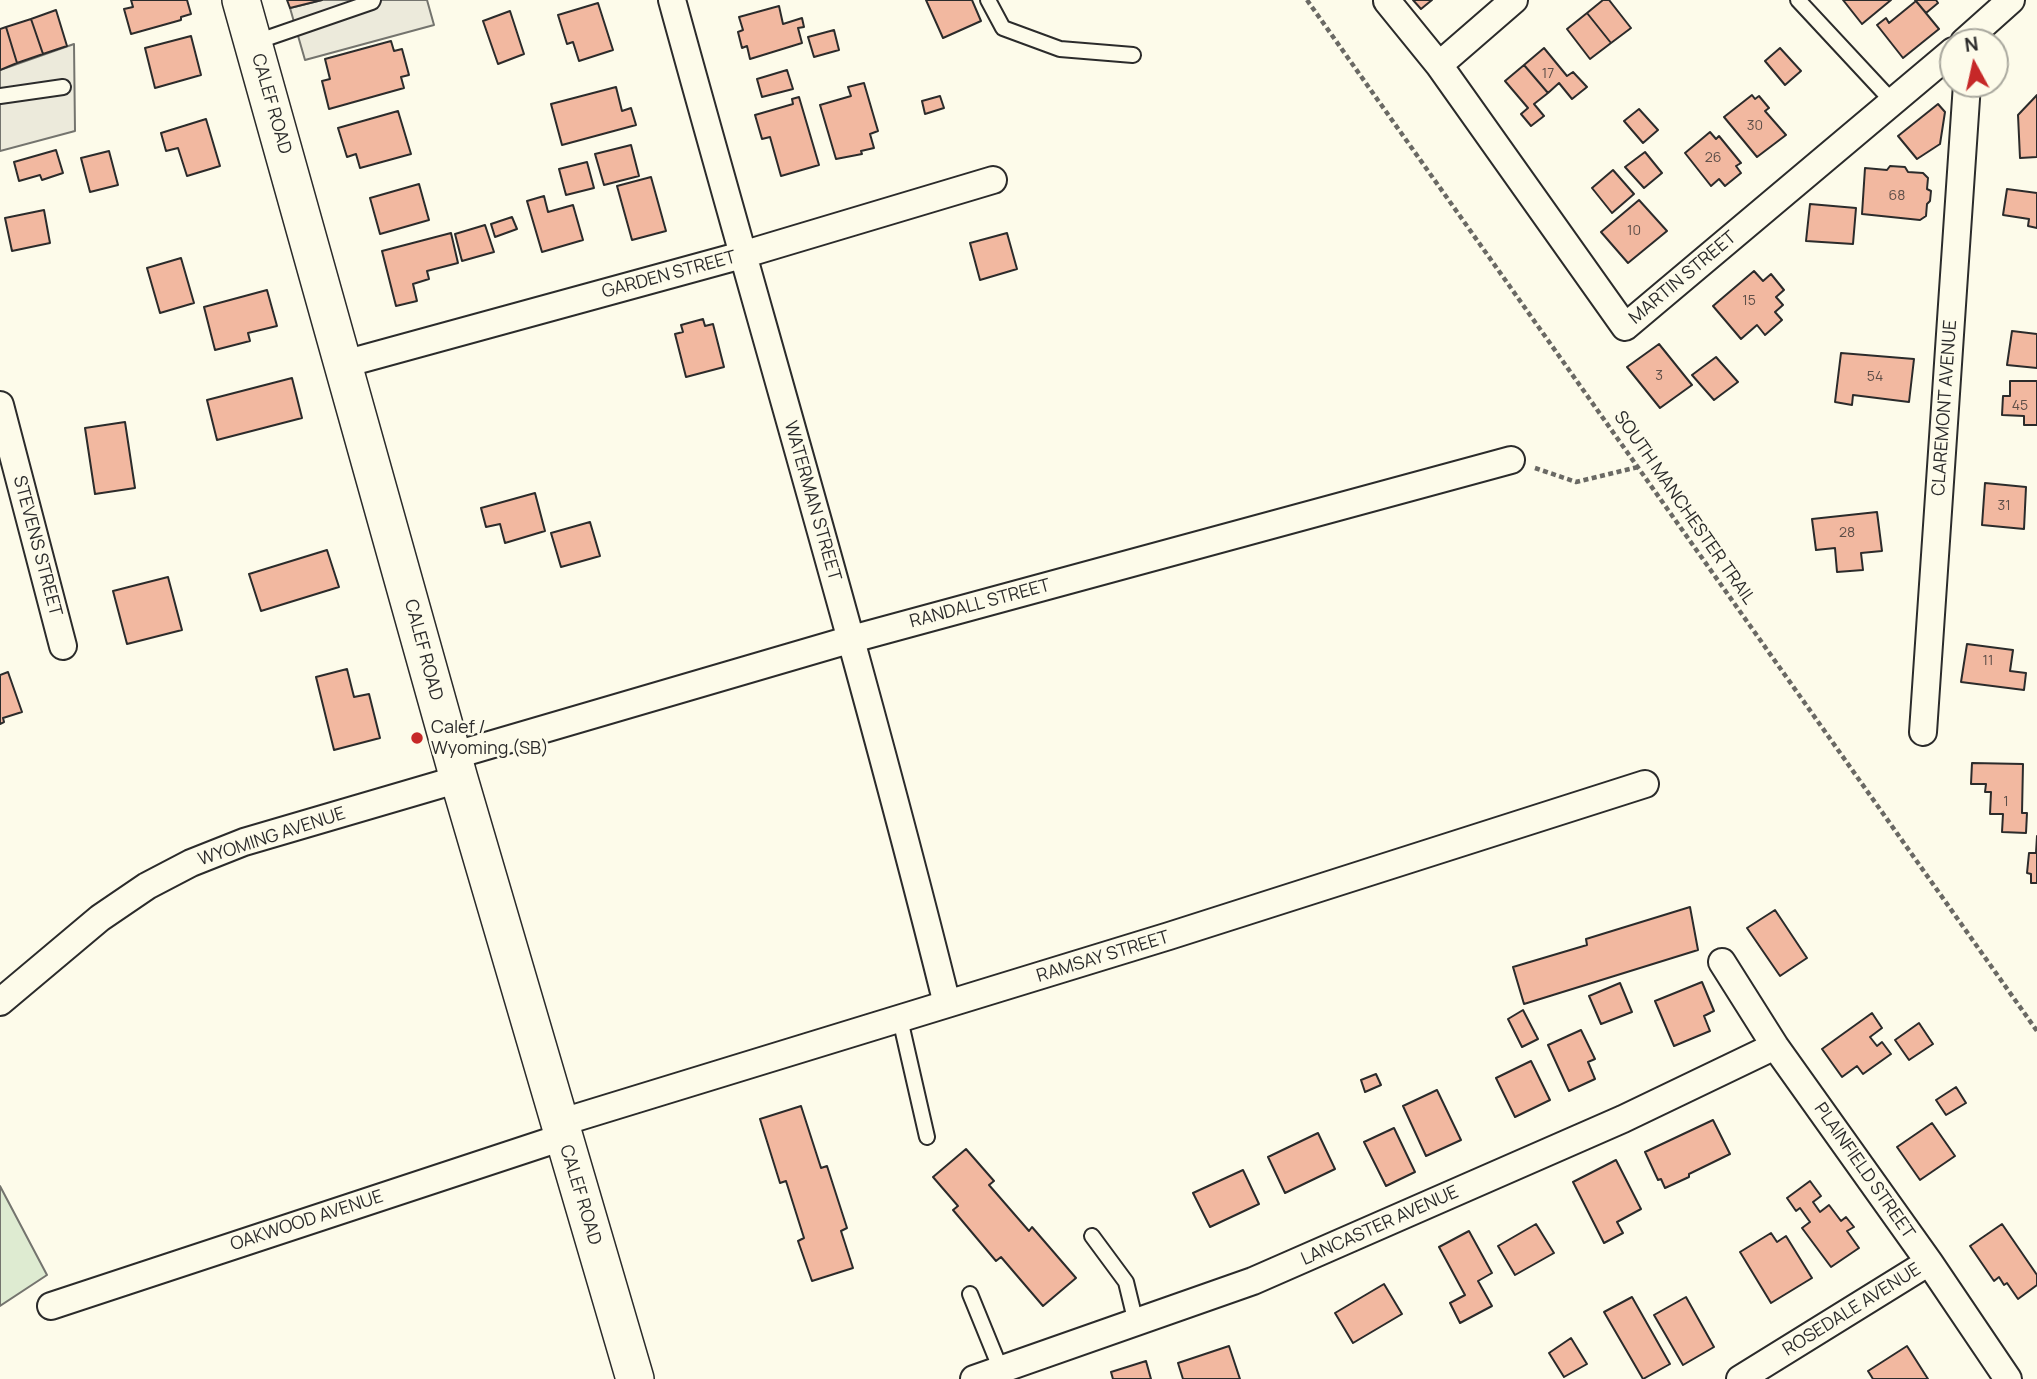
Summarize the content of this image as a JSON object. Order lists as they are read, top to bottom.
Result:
{
  "streets": {
    "main road": ["CALEF ROAD"],
    "street": [
      "GARDEN STREET",
      "MARTIN STREET",
      "CLAREMONT AVENUE",
      "WATERMAN STREET",
      "STEVENS STREET",
      "RANDALL STREET",
      "WYOMING AVENUE",
      "RAMSAY STREET",
      "PLAINFIELD STREET",
      "OAKWOOD AVENUE",
      "LANCASTER AVENUE",
      "ROSEDALE AVENUE"
    ],
    "path": ["SOUTH MANCHESTER TRAIL"]
  },
  "crossings": [
    ["CALEF ROAD", "GARDEN STREET"],
    ["CALEF ROAD", "RANDALL STREET"],
    ["CALEF ROAD", "WYOMING AVENUE"],
    ["CALEF ROAD", "RAMSAY STREET"],
    ["CALEF ROAD", "OAKWOOD AVENUE"],
    ["GARDEN STREET", "WATERMAN STREET"],
    ["WATERMAN STREET", "RANDALL STREET"],
    ["WATERMAN STREET", "RAMSAY STREET"],
    ["RANDALL STREET", "WYOMING AVENUE"],
    ["RAMSAY STREET", "OAKWOOD AVENUE"],
    ["PLAINFIELD STREET", "LANCASTER AVENUE"],
    ["PLAINFIELD STREET", "ROSEDALE AVENUE"]
  ],
  "places": ["Calef / Wyoming (SB)"],
  "house_numbers": [
    "17",
    "30",
    "26",
    "68",
    "10",
    "15",
    "3",
    "54",
    "45",
    "31",
    "28",
    "11",
    "1"
  ],
  "north": "top"
}
